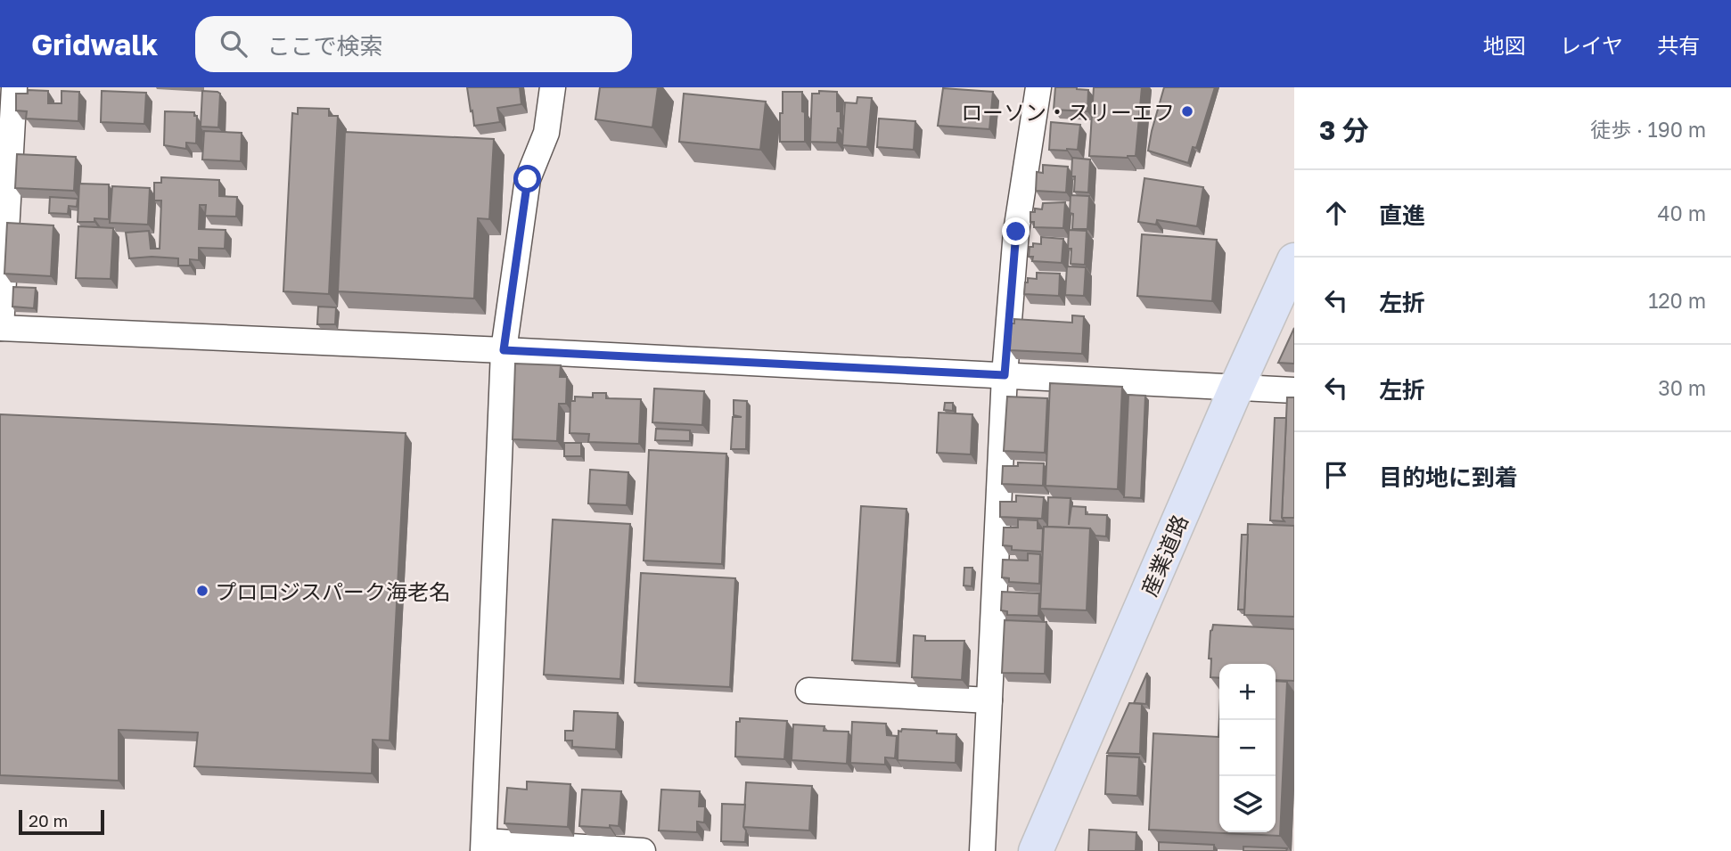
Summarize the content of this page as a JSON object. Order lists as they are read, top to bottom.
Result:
{
  "streets": {
    "main road": ["産業道路"]
  },
  "places": ["ローソン・スリーエフ", "プロロジスパーク海老名"],
  "scale_bar": "20 m",
  "page": {
    "header": "Gridwalk",
    "search": "ここで検索",
    "nav": ["地図", "レイヤ", "共有"],
    "heading": ["3 分", "徒歩 · 190 m"],
    "list": [
      ["直進", "40 m"],
      ["左折", "120 m"],
      ["左折", "30 m"],
      "目的地に到着"
    ],
    "map_buttons": ["+", "−"],
    "scale": "20 m"
  }
}
